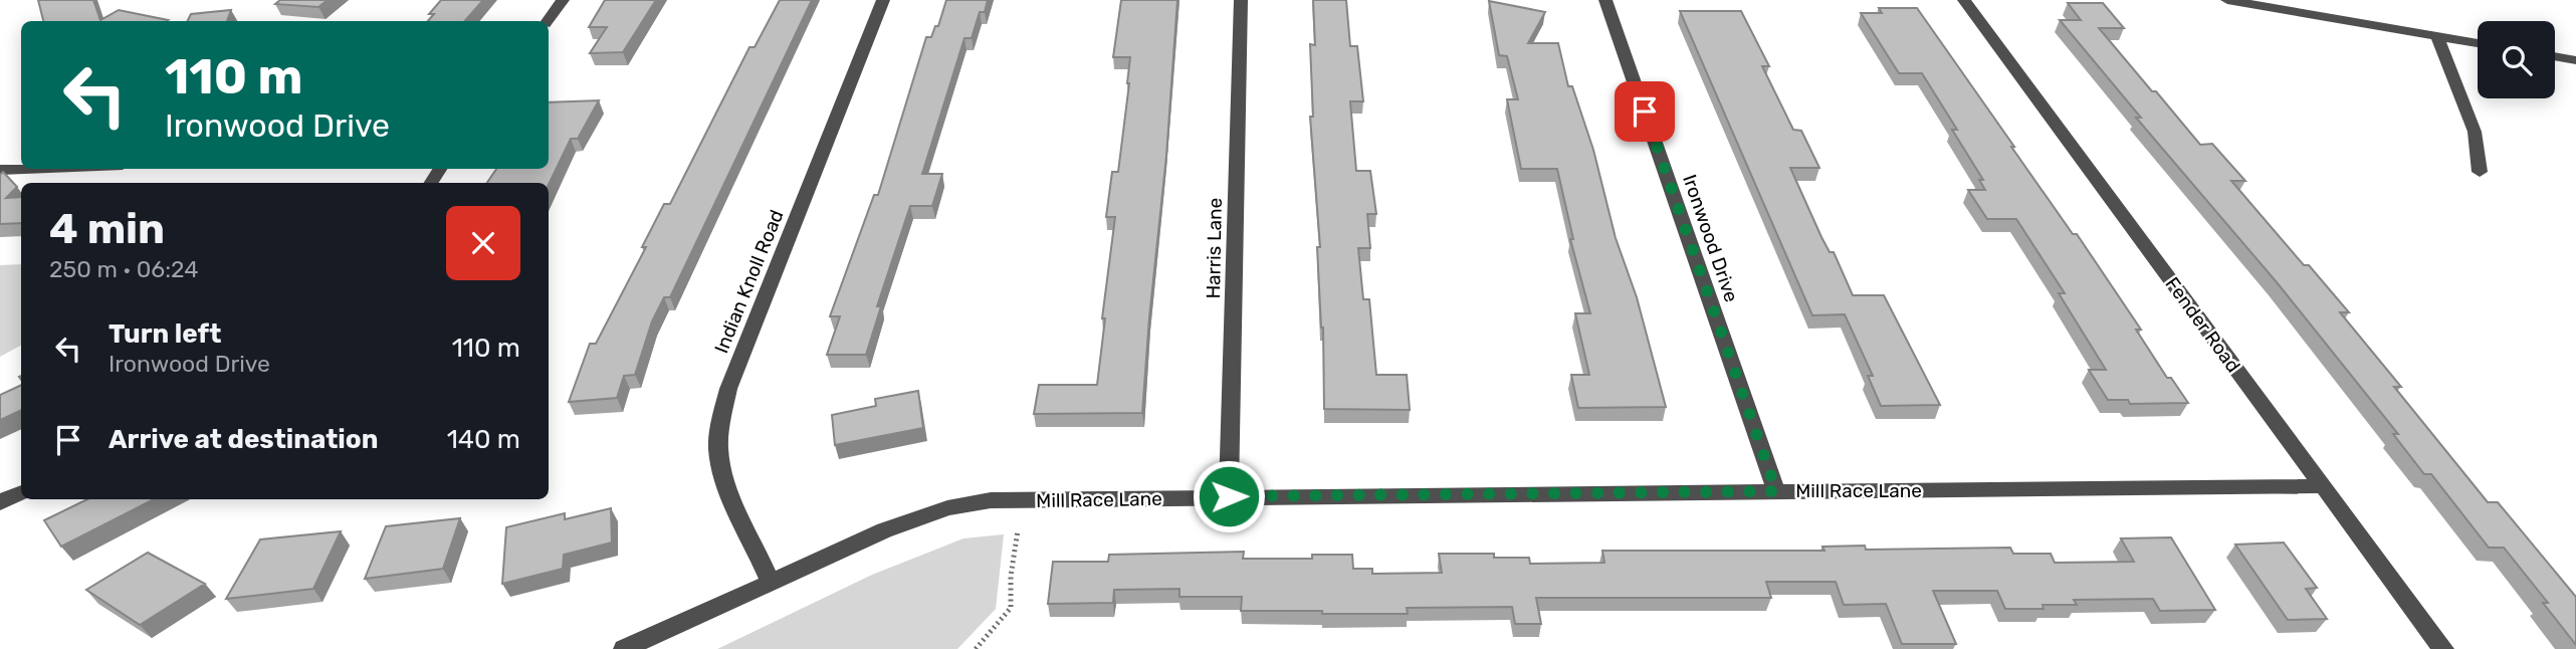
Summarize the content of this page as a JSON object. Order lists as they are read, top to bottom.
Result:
{
  "streets": {
    "street": [
      "Ironwood Drive",
      "Harris Lane",
      "Indian Knoll Road",
      "Fender Road",
      "Mill Race Lane"
    ]
  },
  "crossings": [
    ["Ironwood Drive", "Mill Race Lane"],
    ["Harris Lane", "Mill Race Lane"],
    ["Indian Knoll Road", "Mill Race Lane"],
    ["Fender Road", "Mill Race Lane"]
  ],
  "page": {
    "turn": ["110 m", "Ironwood Drive"],
    "heading": ["4 min", "250 m · 06:24"],
    "list": [
      {
        "name": "Turn left",
        "note": "Ironwood Drive",
        "value": "110 m"
      },
      {
        "name": "Arrive at destination",
        "value": "140 m"
      }
    ]
  }
}
